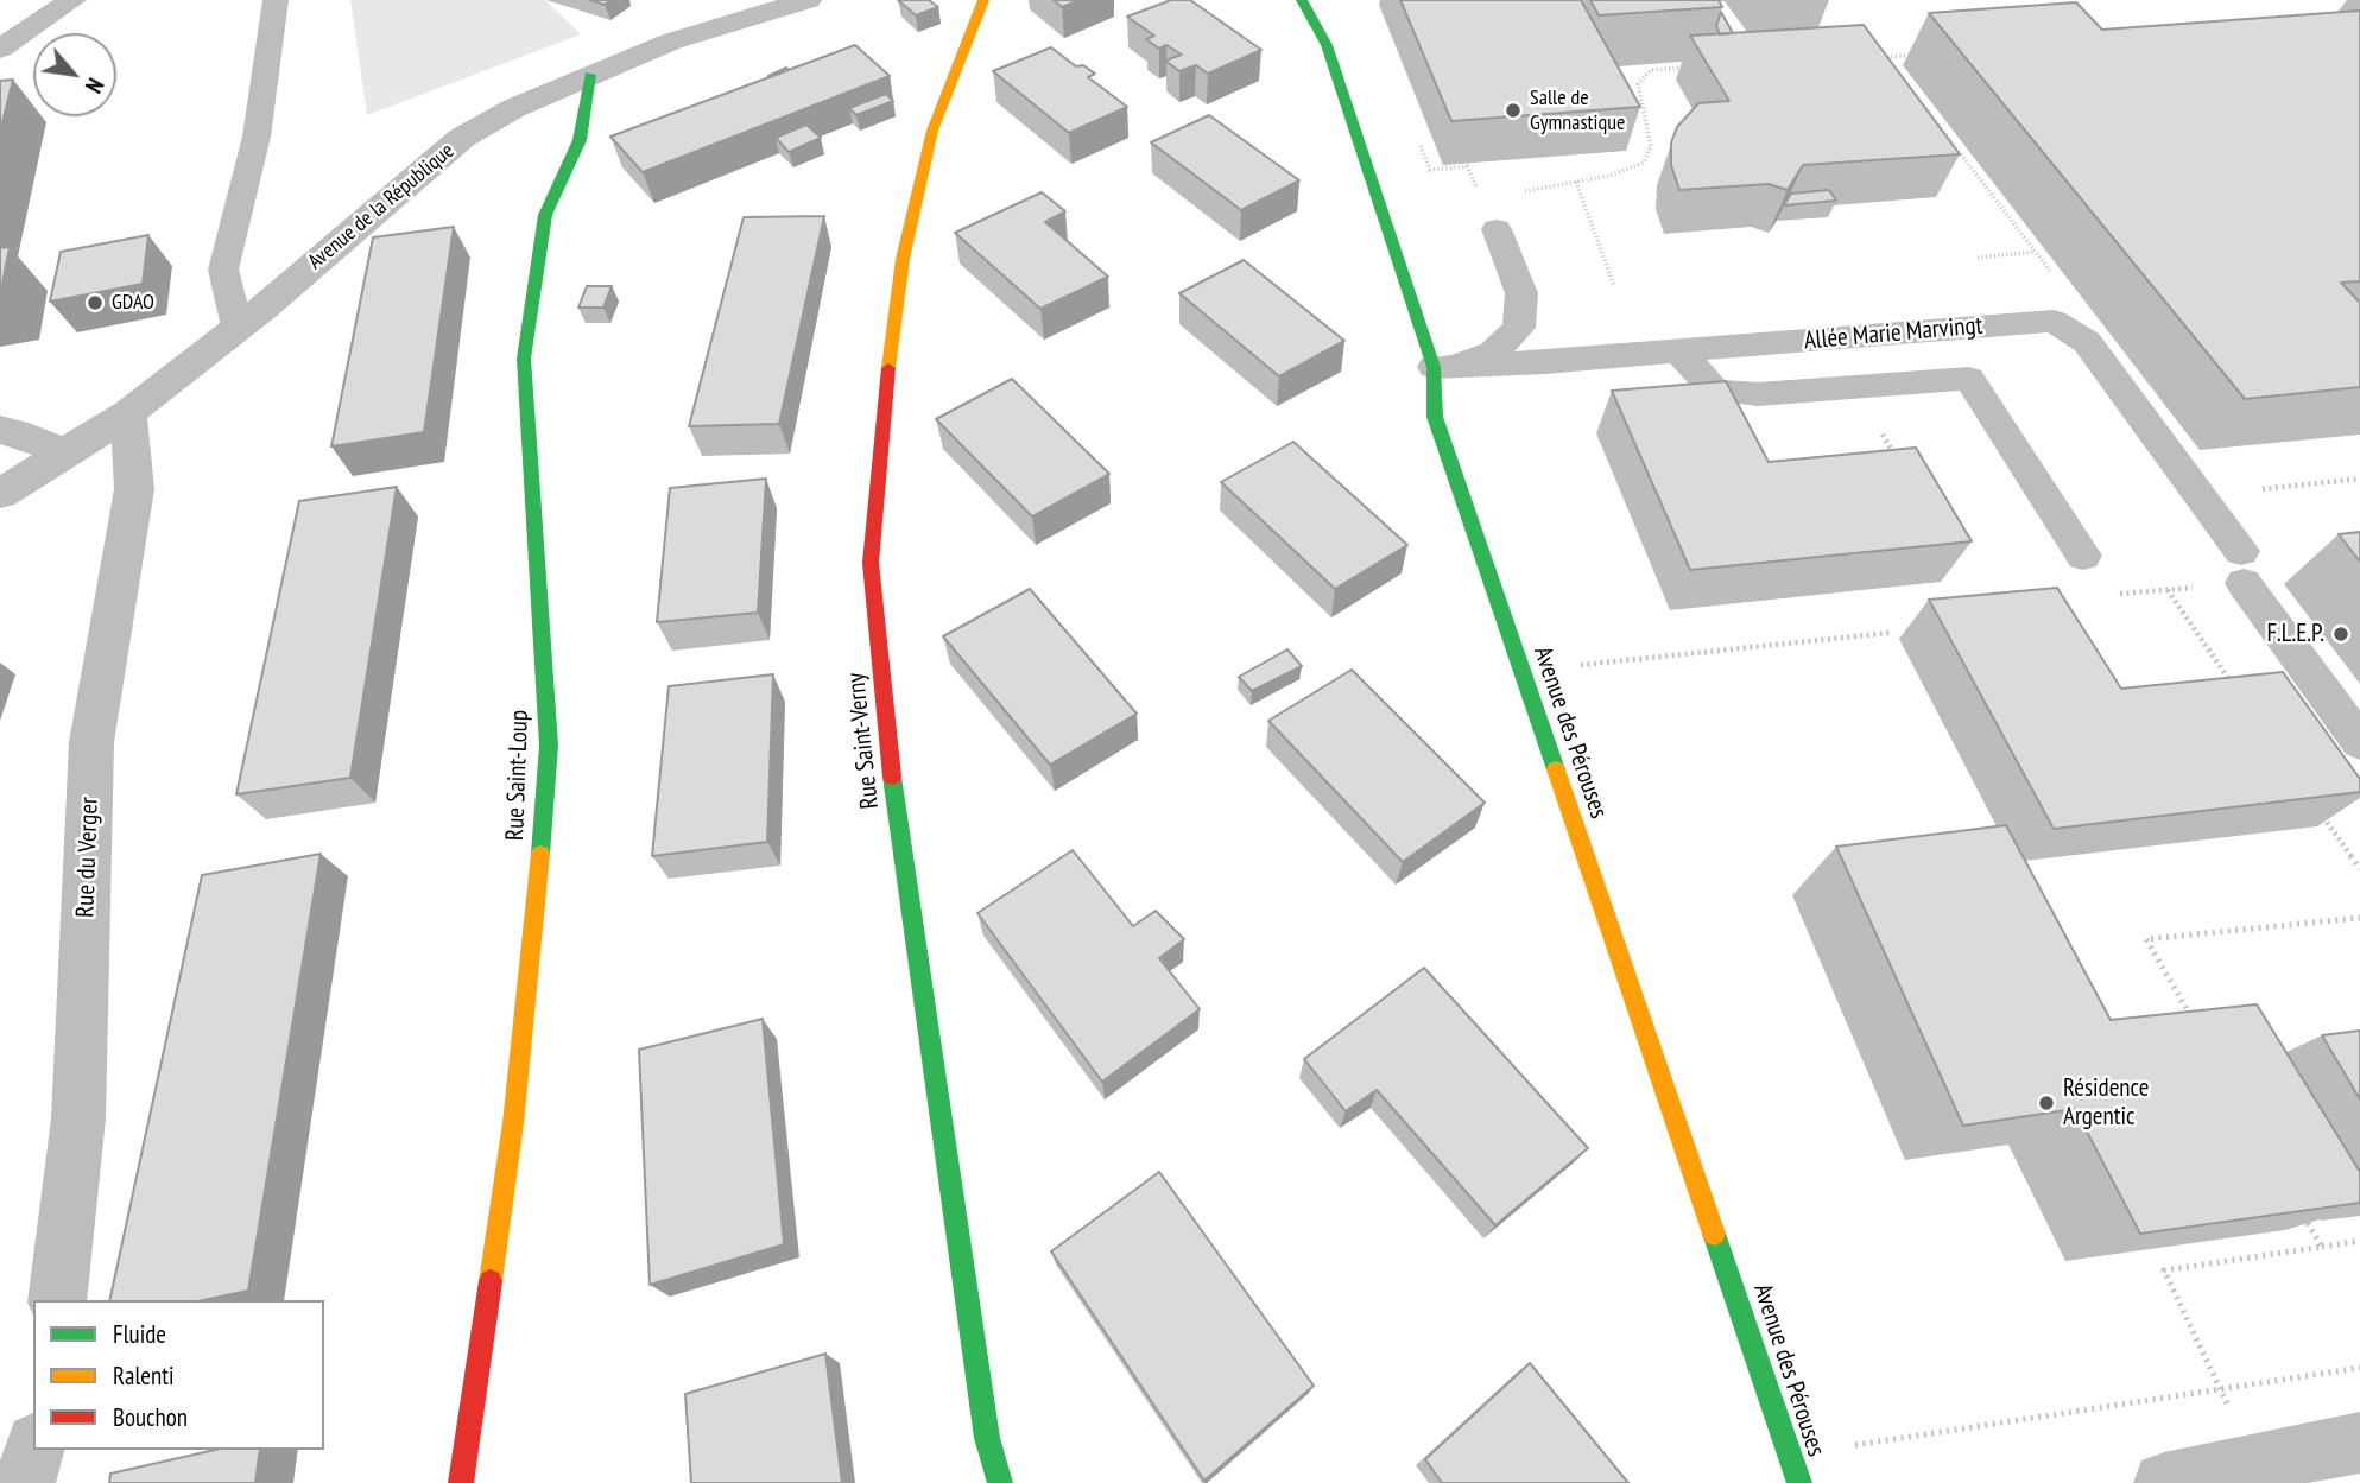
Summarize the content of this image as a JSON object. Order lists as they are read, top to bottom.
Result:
{
  "streets": {
    "street": [
      "Avenue de la République",
      "Avenue des Pérouses",
      "Rue Saint-Verny",
      "Rue Saint-Loup",
      "Rue du Verger"
    ],
    "lane": ["Allée Marie Marvingt"]
  },
  "crossings": [
    ["Avenue de la République", "Rue Saint-Loup"],
    ["Avenue de la République", "Rue du Verger"],
    ["Allée Marie Marvingt", "Avenue des Pérouses"]
  ],
  "places": [
    "Salle de Gymnastique",
    "GDAO",
    "F.L.E.P.",
    "Résidence Argentic"
  ],
  "legend": ["Fluide", "Ralenti", "Bouchon"],
  "north": "bottom right"
}
